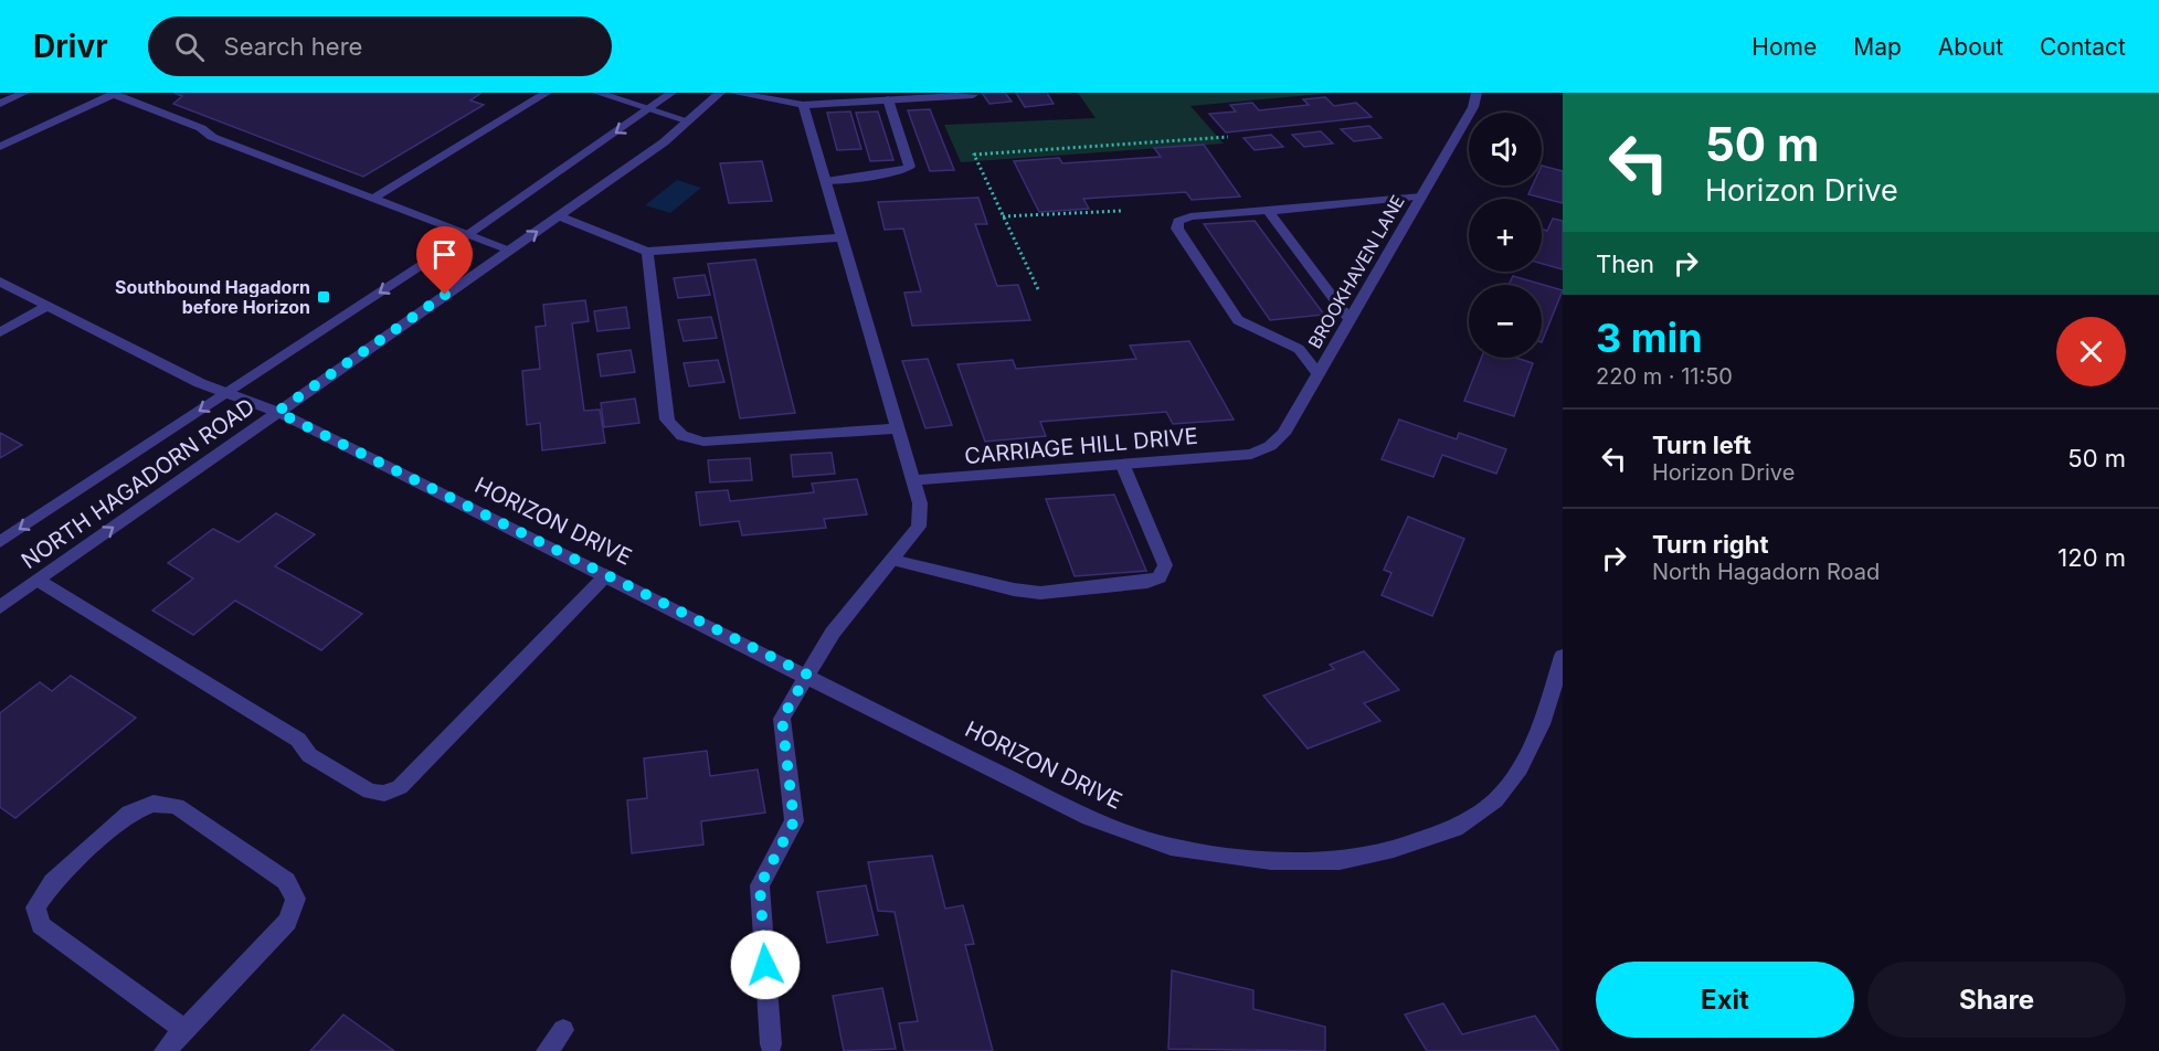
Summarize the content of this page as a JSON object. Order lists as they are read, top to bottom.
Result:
{
  "streets": {
    "street": [
      "BROOKHAVEN LANE",
      "CARRIAGE HILL DRIVE",
      "NORTH HAGADORN ROAD",
      "HORIZON DRIVE"
    ]
  },
  "crossings": [
    ["BROOKHAVEN LANE", "CARRIAGE HILL DRIVE"],
    ["NORTH HAGADORN ROAD", "HORIZON DRIVE"]
  ],
  "places": {
    "transit": ["Southbound Hagadorn before Horizon"]
  },
  "page": {
    "header": "Drivr",
    "search": "Search here",
    "nav": [
      "Home",
      "Map",
      "About",
      "Contact"
    ],
    "turn": ["50 m", "Horizon Drive"],
    "map_buttons": ["+", "−"],
    "then": "Then",
    "heading": ["3 min", "220 m · 11:50"],
    "list": [
      {
        "name": "Turn left",
        "note": "Horizon Drive",
        "value": "50 m"
      },
      {
        "name": "Turn right",
        "note": "North Hagadorn Road",
        "value": "120 m"
      }
    ],
    "buttons": ["Exit", "Share"]
  }
}
